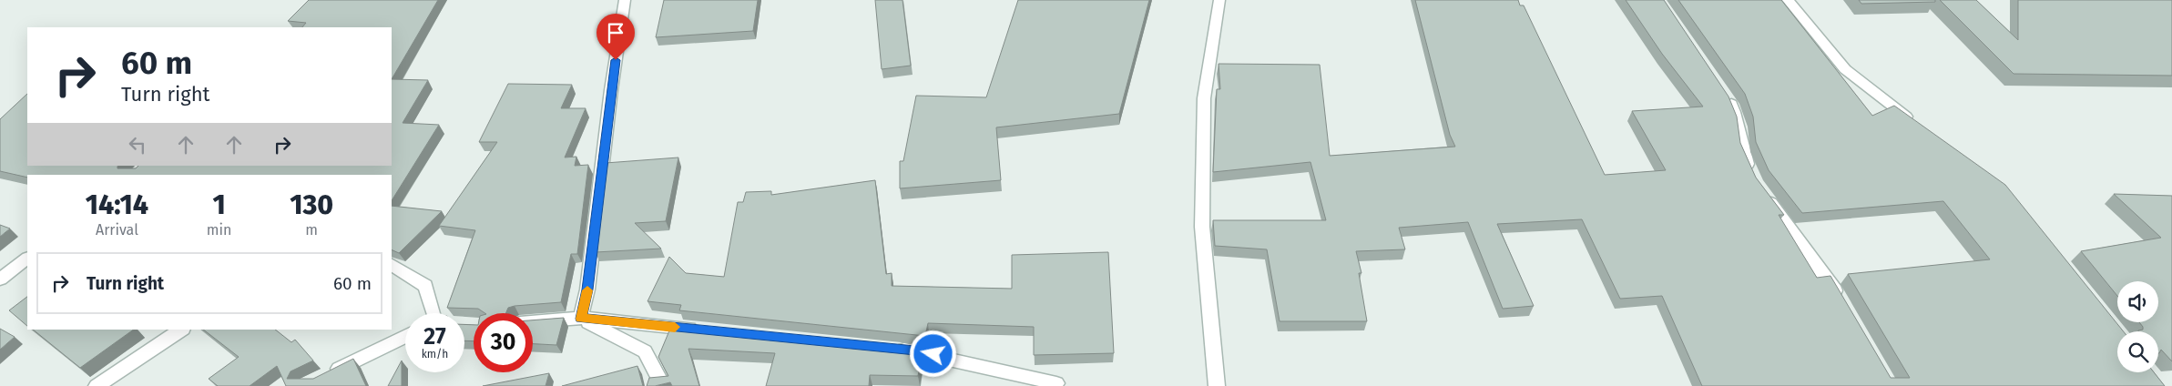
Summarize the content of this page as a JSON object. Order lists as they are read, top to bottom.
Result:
{
  "page": {
    "turn": ["60 m", "Turn right"],
    "eta": [
      "14:14",
      "Arrival",
      "1",
      "min",
      "130",
      "m"
    ],
    "list": [
      {
        "name": "Turn right",
        "value": "60 m"
      }
    ],
    "speed": "27 km/h",
    "limit": "30"
  }
}
